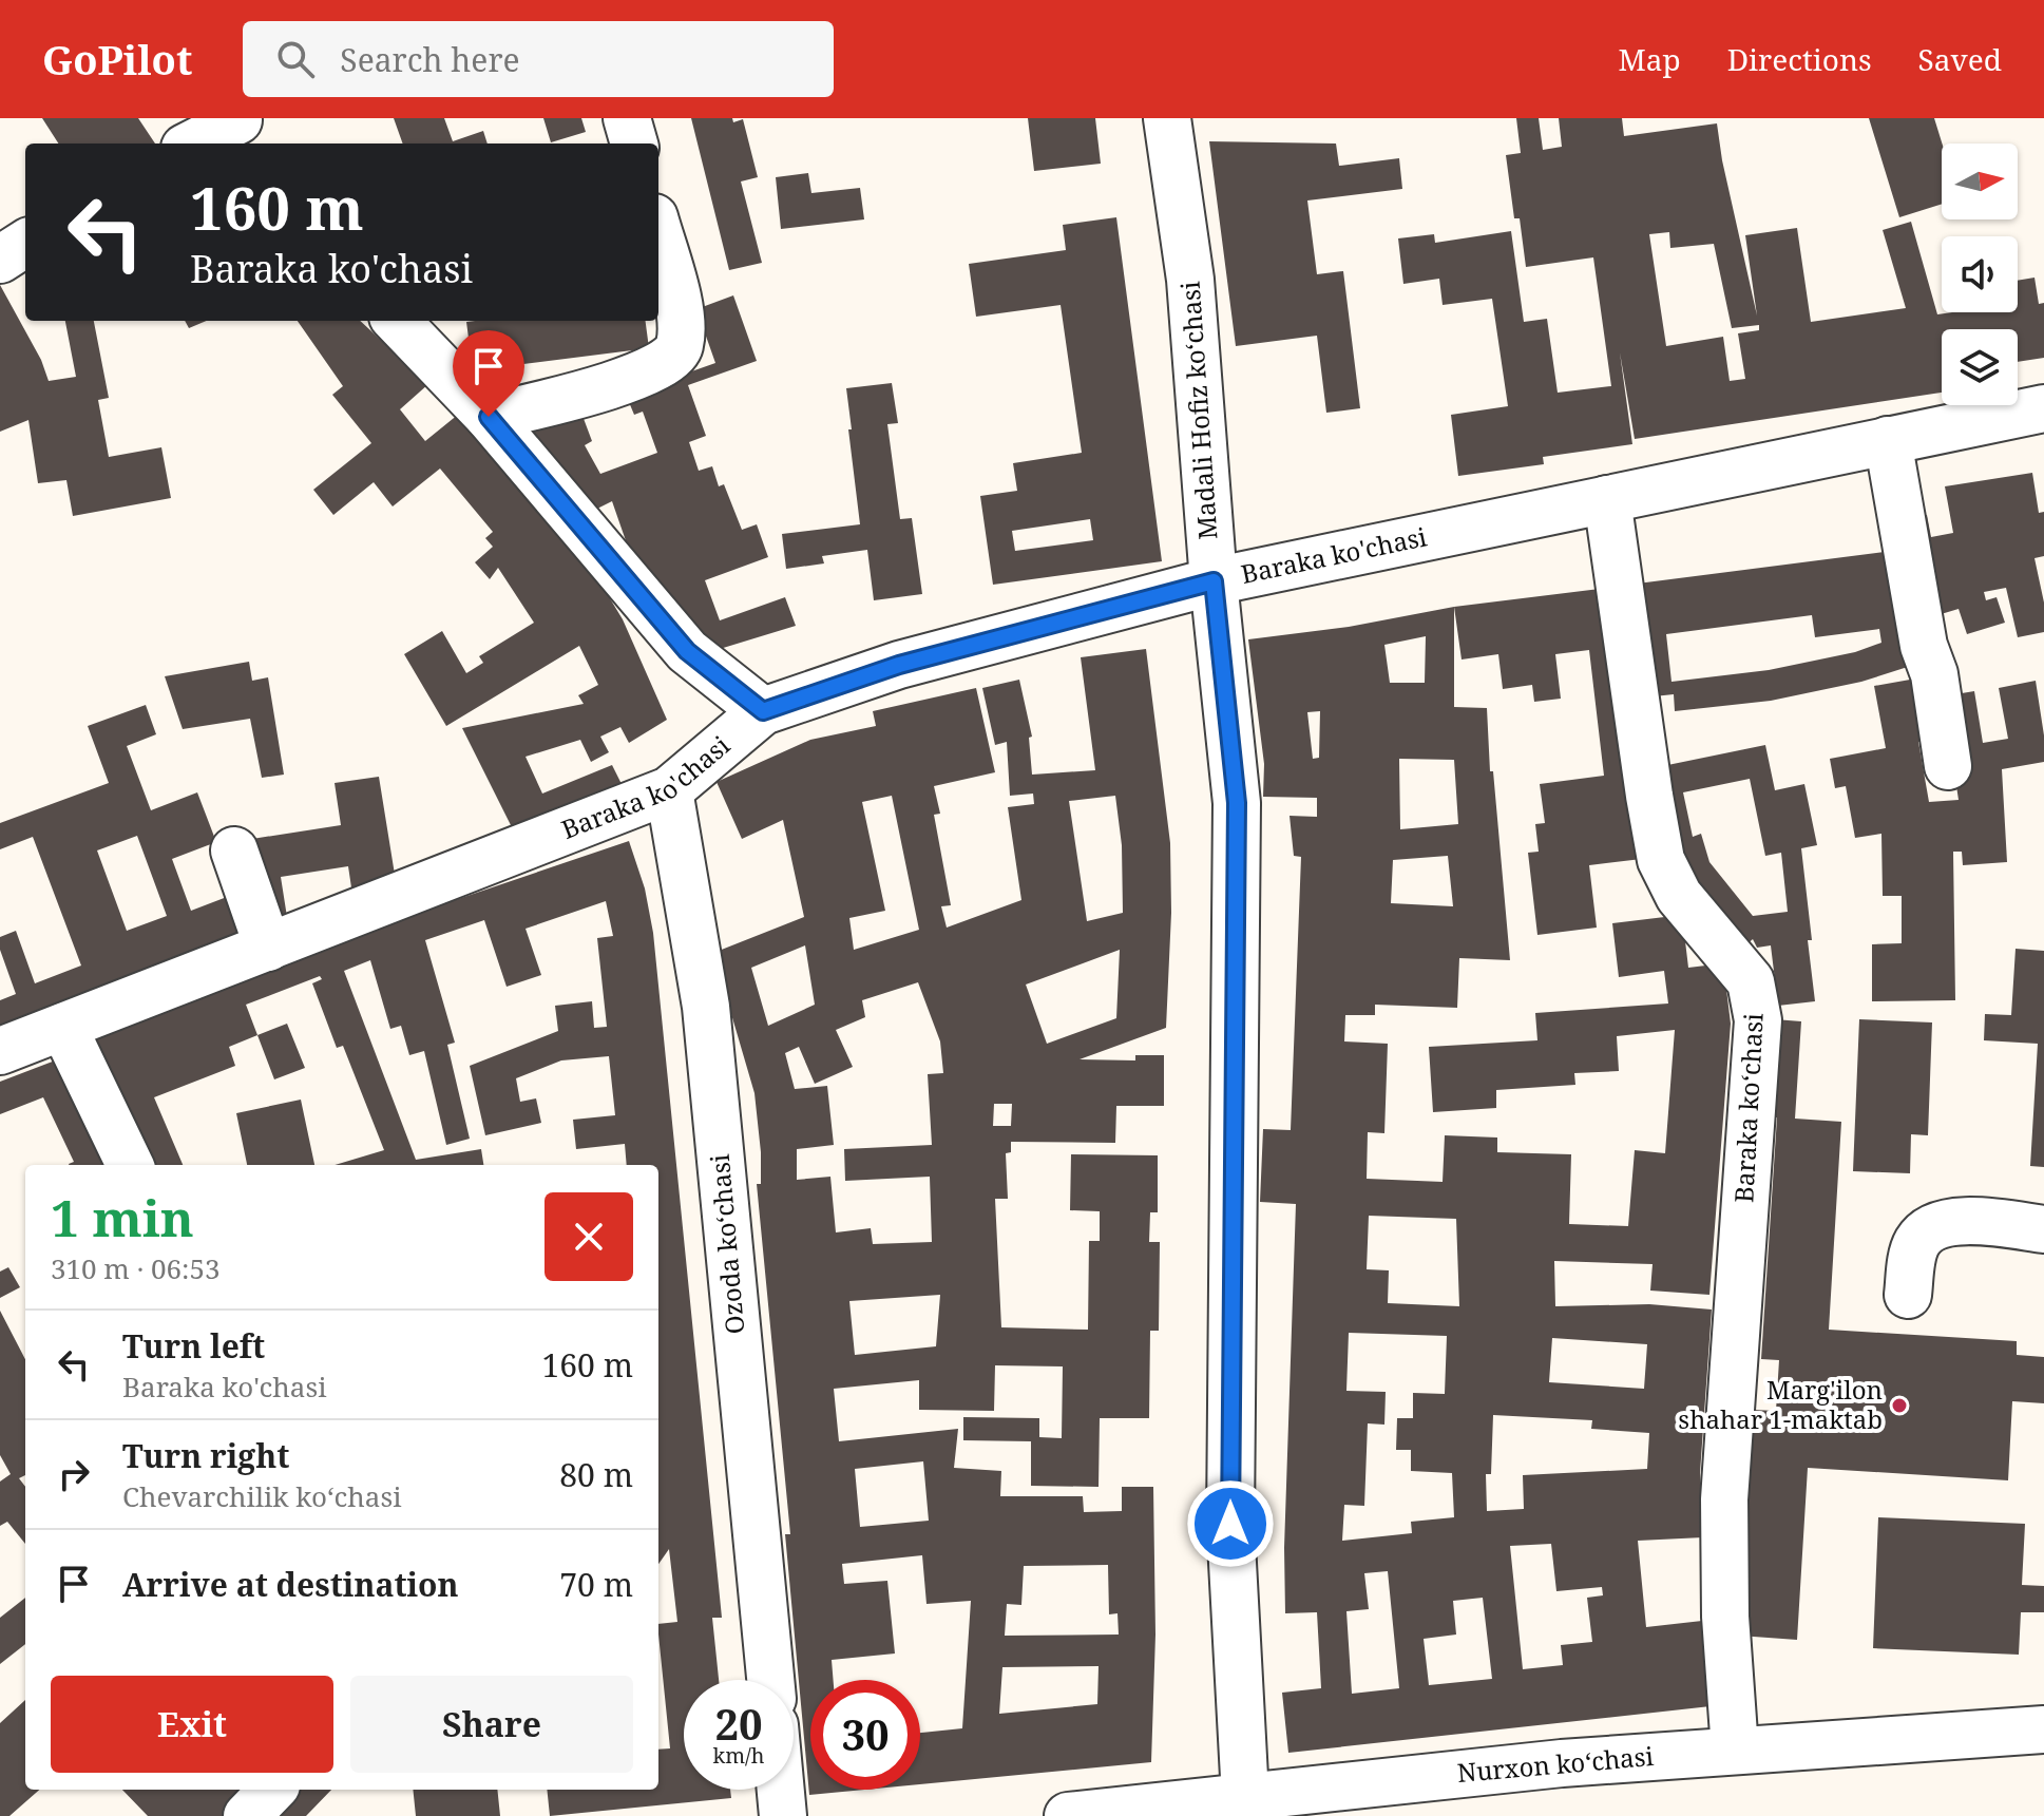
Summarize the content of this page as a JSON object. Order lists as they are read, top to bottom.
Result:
{
  "streets": {
    "street": [
      "Madali Hofiz koʻchasi",
      "Baraka ko'chasi",
      "Baraka koʻchasi",
      "Ozoda koʻchasi",
      "Nurxon koʻchasi"
    ]
  },
  "crossings": [
    ["Madali Hofiz koʻchasi", "Baraka ko'chasi"],
    ["Madali Hofiz koʻchasi", "Nurxon koʻchasi"],
    ["Baraka ko'chasi", "Baraka koʻchasi"],
    ["Baraka ko'chasi", "Ozoda koʻchasi"],
    ["Baraka koʻchasi", "Nurxon koʻchasi"]
  ],
  "places": ["Marg'ilon shahar 1-maktab"],
  "north": "right",
  "page": {
    "header": "GoPilot",
    "search": "Search here",
    "nav": ["Map", "Directions", "Saved"],
    "turn": ["160 m", "Baraka ko'chasi"],
    "heading": ["1 min", "310 m · 06:53"],
    "list": [
      {
        "name": "Turn left",
        "note": "Baraka ko'chasi",
        "value": "160 m"
      },
      {
        "name": "Turn right",
        "note": "Chevarchilik koʻchasi",
        "value": "80 m"
      },
      {
        "name": "Arrive at destination",
        "value": "70 m"
      }
    ],
    "buttons": ["Exit", "Share"],
    "speed": "20 km/h",
    "limit": "30"
  }
}
